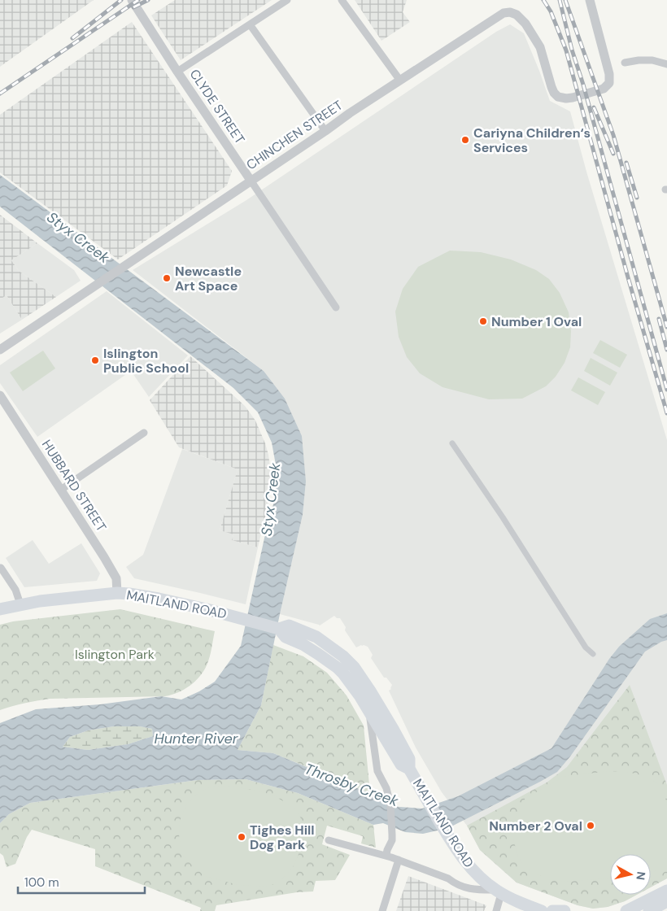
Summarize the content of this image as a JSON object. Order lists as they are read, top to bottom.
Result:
{
  "streets": {
    "main road": ["MAITLAND ROAD"],
    "street": ["CLYDE STREET", "CHINCHEN STREET", "HUBBARD STREET"]
  },
  "crossings": [
    ["CLYDE STREET", "CHINCHEN STREET"],
    ["HUBBARD STREET", "MAITLAND ROAD"]
  ],
  "water": ["Styx Creek", "Hunter River", "Throsby Creek"],
  "parks": ["Islington Park"],
  "places": [
    "Cariyna Children‘s Services",
    "Newcastle Art Space",
    "Number 1 Oval",
    "Islington Public School",
    "Number 2 Oval",
    "Tighes Hill Dog Park"
  ],
  "scale_bar": "100 m",
  "north": "right"
}
